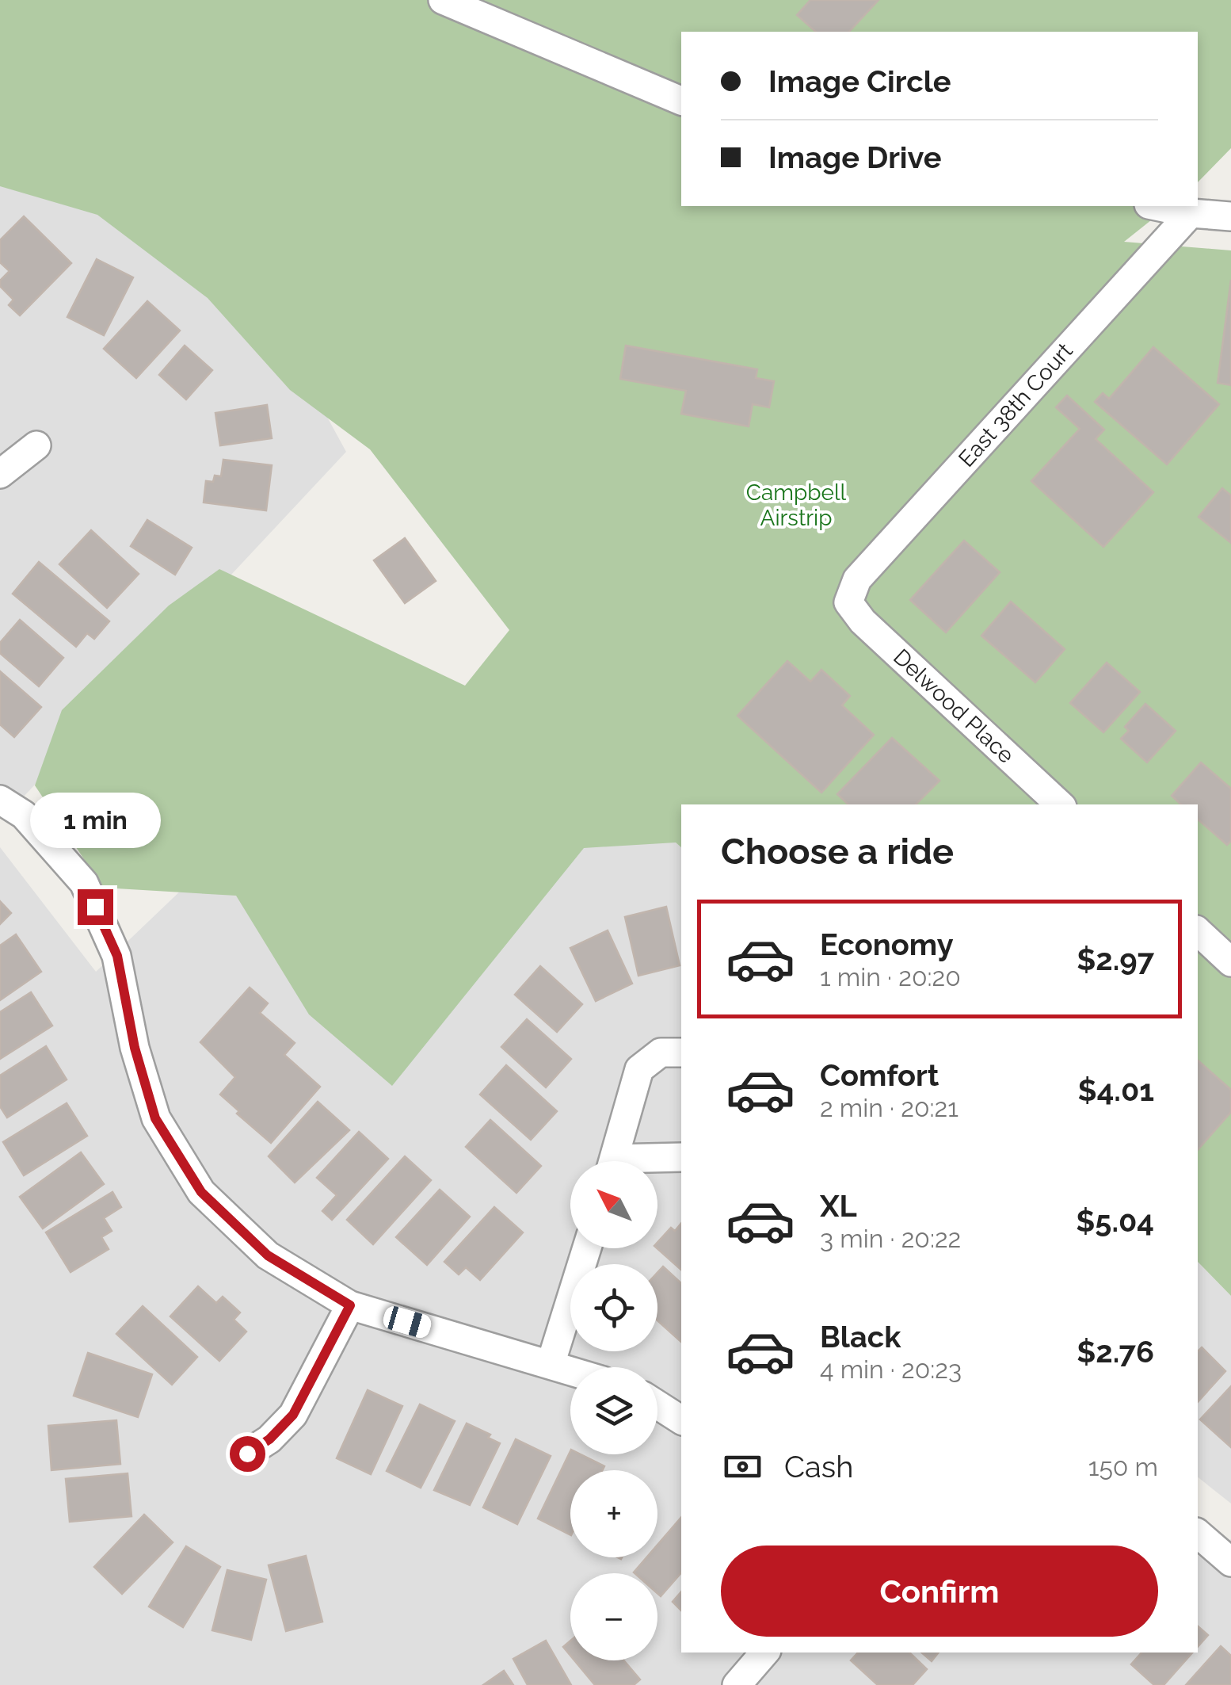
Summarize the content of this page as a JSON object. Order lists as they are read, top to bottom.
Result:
{
  "streets": {
    "street": ["East 38th Court", "Delwood Place"]
  },
  "crossings": [
    ["East 38th Court", "Delwood Place"]
  ],
  "parks": ["Campbell Airstrip"],
  "north": "top left",
  "page": {
    "banner": ["Image Circle", "Image Drive"],
    "bubble": "1 min",
    "heading": "Choose a ride",
    "list": [
      {
        "name": "Economy",
        "note": "1 min · 20:20",
        "value": "$2.97"
      },
      {
        "name": "Comfort",
        "note": "2 min · 20:21",
        "value": "$4.01"
      },
      {
        "name": "XL",
        "note": "3 min · 20:22",
        "value": "$5.04"
      },
      {
        "name": "Black",
        "note": "4 min · 20:23",
        "value": "$2.76"
      }
    ],
    "map_buttons": ["+", "−"],
    "pay": ["Cash", "150 m"],
    "buttons": "Confirm"
  }
}
